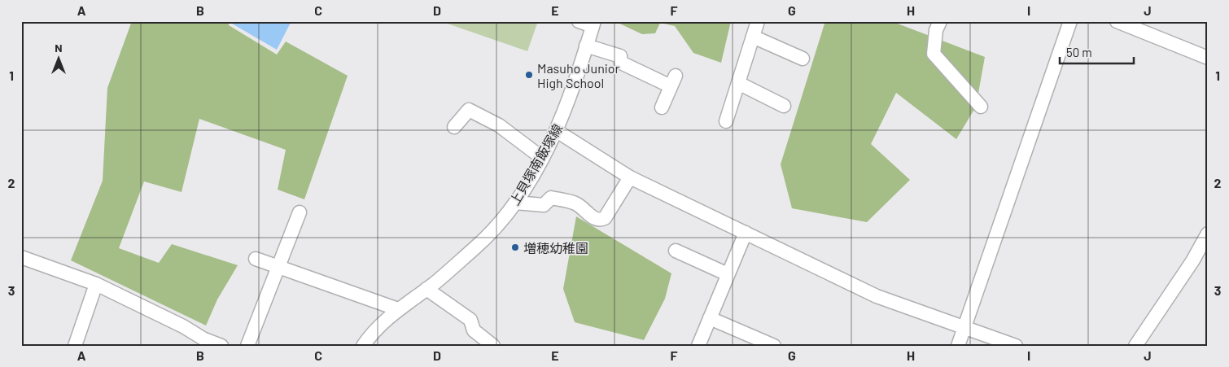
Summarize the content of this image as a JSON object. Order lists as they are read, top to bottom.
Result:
{
  "streets": {
    "street": ["上貝塚南飯塚線"]
  },
  "places": ["Masuho Junior High School", "増穂幼稚園"],
  "scale_bar": "50 m",
  "north": "top",
  "grid": {
    "columns": [
      "A",
      "B",
      "C",
      "D",
      "E",
      "F",
      "G",
      "H",
      "I",
      "J"
    ],
    "rows": ["1", "2", "3"]
  }
}
